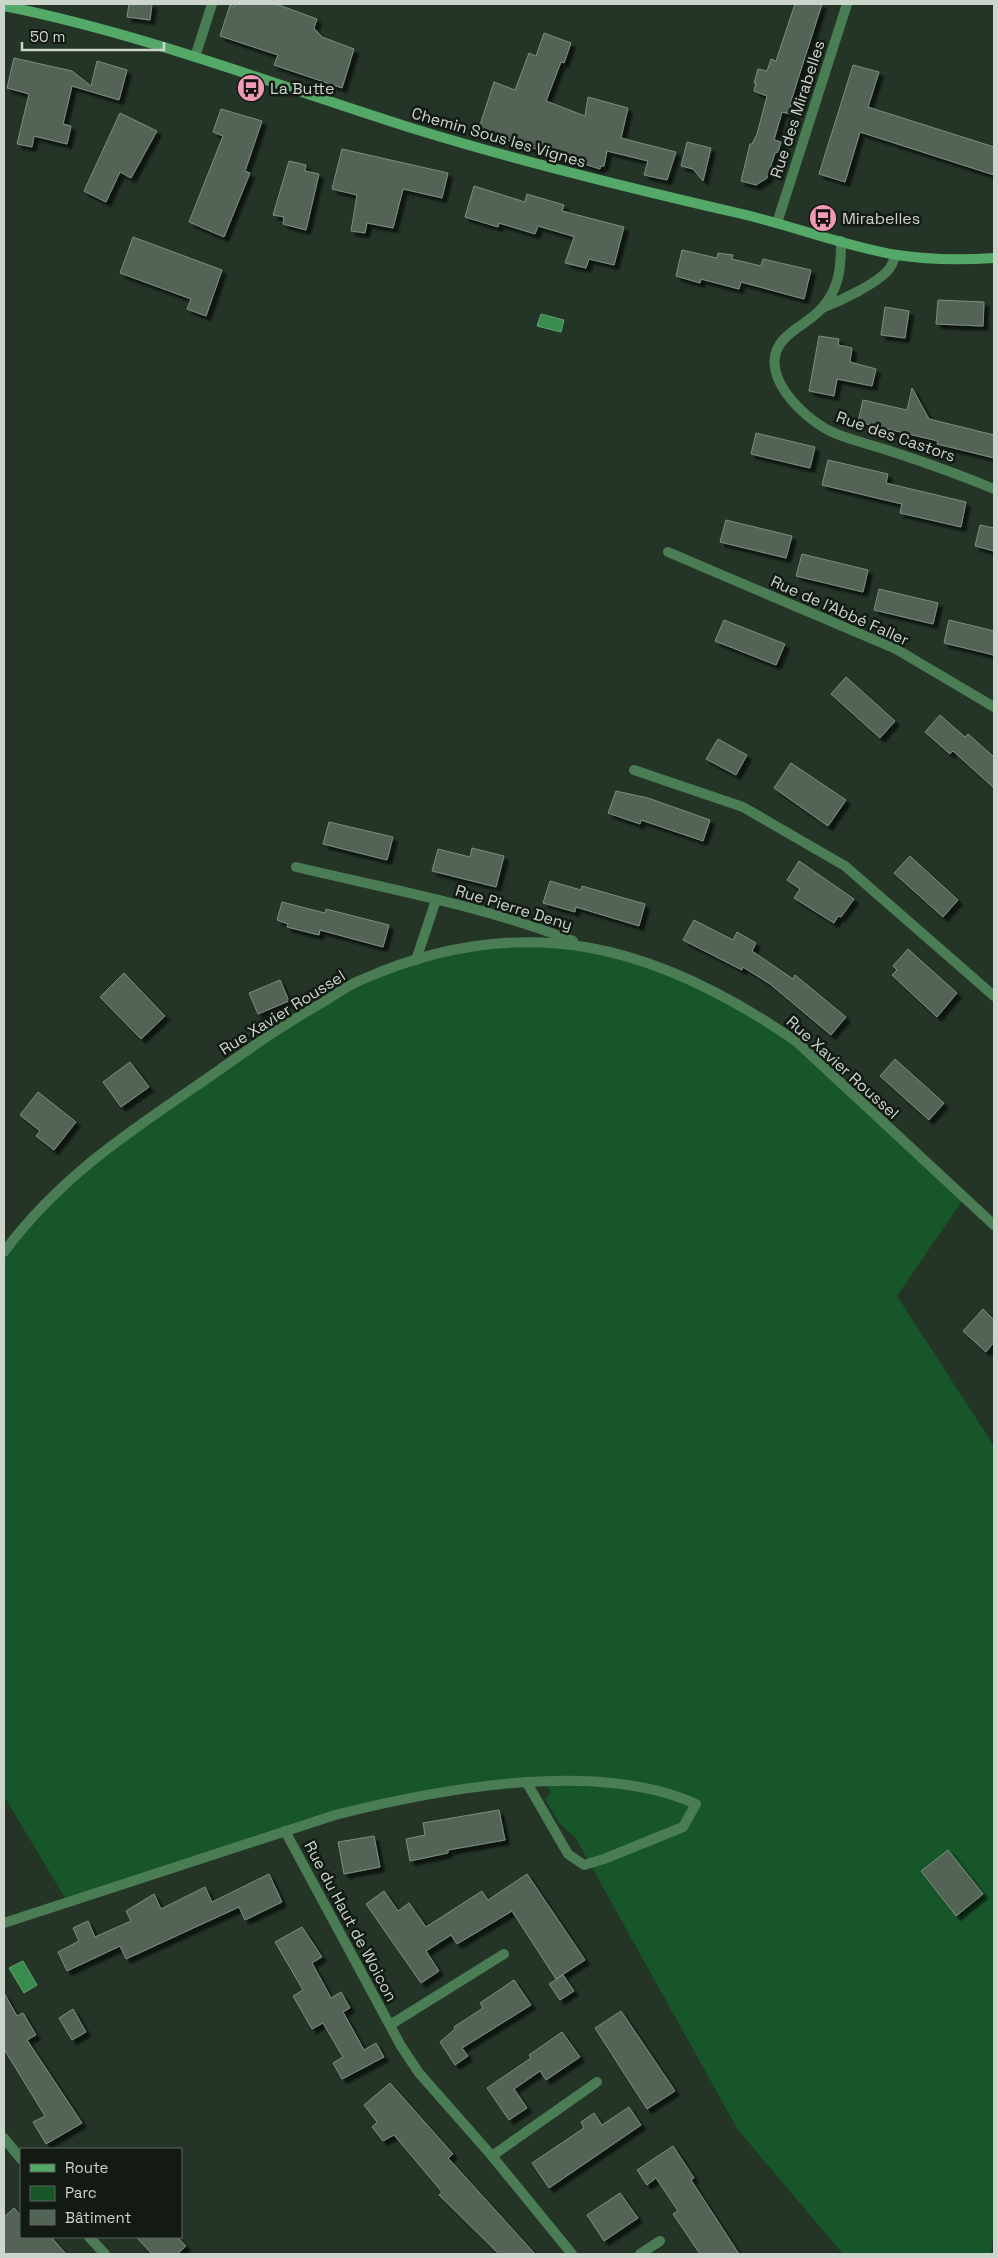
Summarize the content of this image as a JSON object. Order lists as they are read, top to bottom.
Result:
{
  "streets": {
    "street": [
      "Rue des Mirabelles",
      "Chemin Sous les Vignes",
      "Rue des Castors",
      "Rue de l'Abbé Faller",
      "Rue Pierre Deny",
      "Rue Xavier Roussel",
      "Rue du Haut de Woicon"
    ]
  },
  "crossings": [
    ["Rue des Mirabelles", "Chemin Sous les Vignes"],
    ["Chemin Sous les Vignes", "Rue des Castors"],
    ["Rue Pierre Deny", "Rue Xavier Roussel"]
  ],
  "places": {
    "bus stop": ["La Butte", "Mirabelles"]
  },
  "legend": ["Route", "Parc", "Bâtiment"],
  "scale_bar": "50 m"
}
